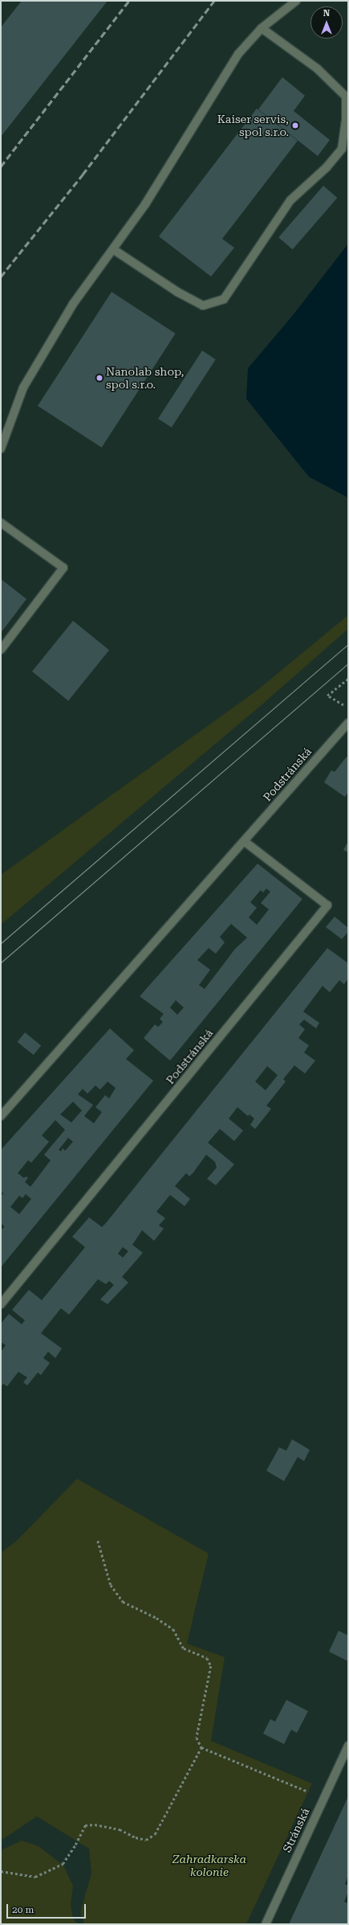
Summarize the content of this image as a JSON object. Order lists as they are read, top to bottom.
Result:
{
  "streets": {
    "street": ["Podstránská", "Stránská"]
  },
  "parks": ["Zahradkarska kolonie"],
  "places": ["Kaiser servis, spol s.r.o.", "Nanolab shop, spol s.r.o."],
  "scale_bar": "20 m",
  "north": "top"
}
